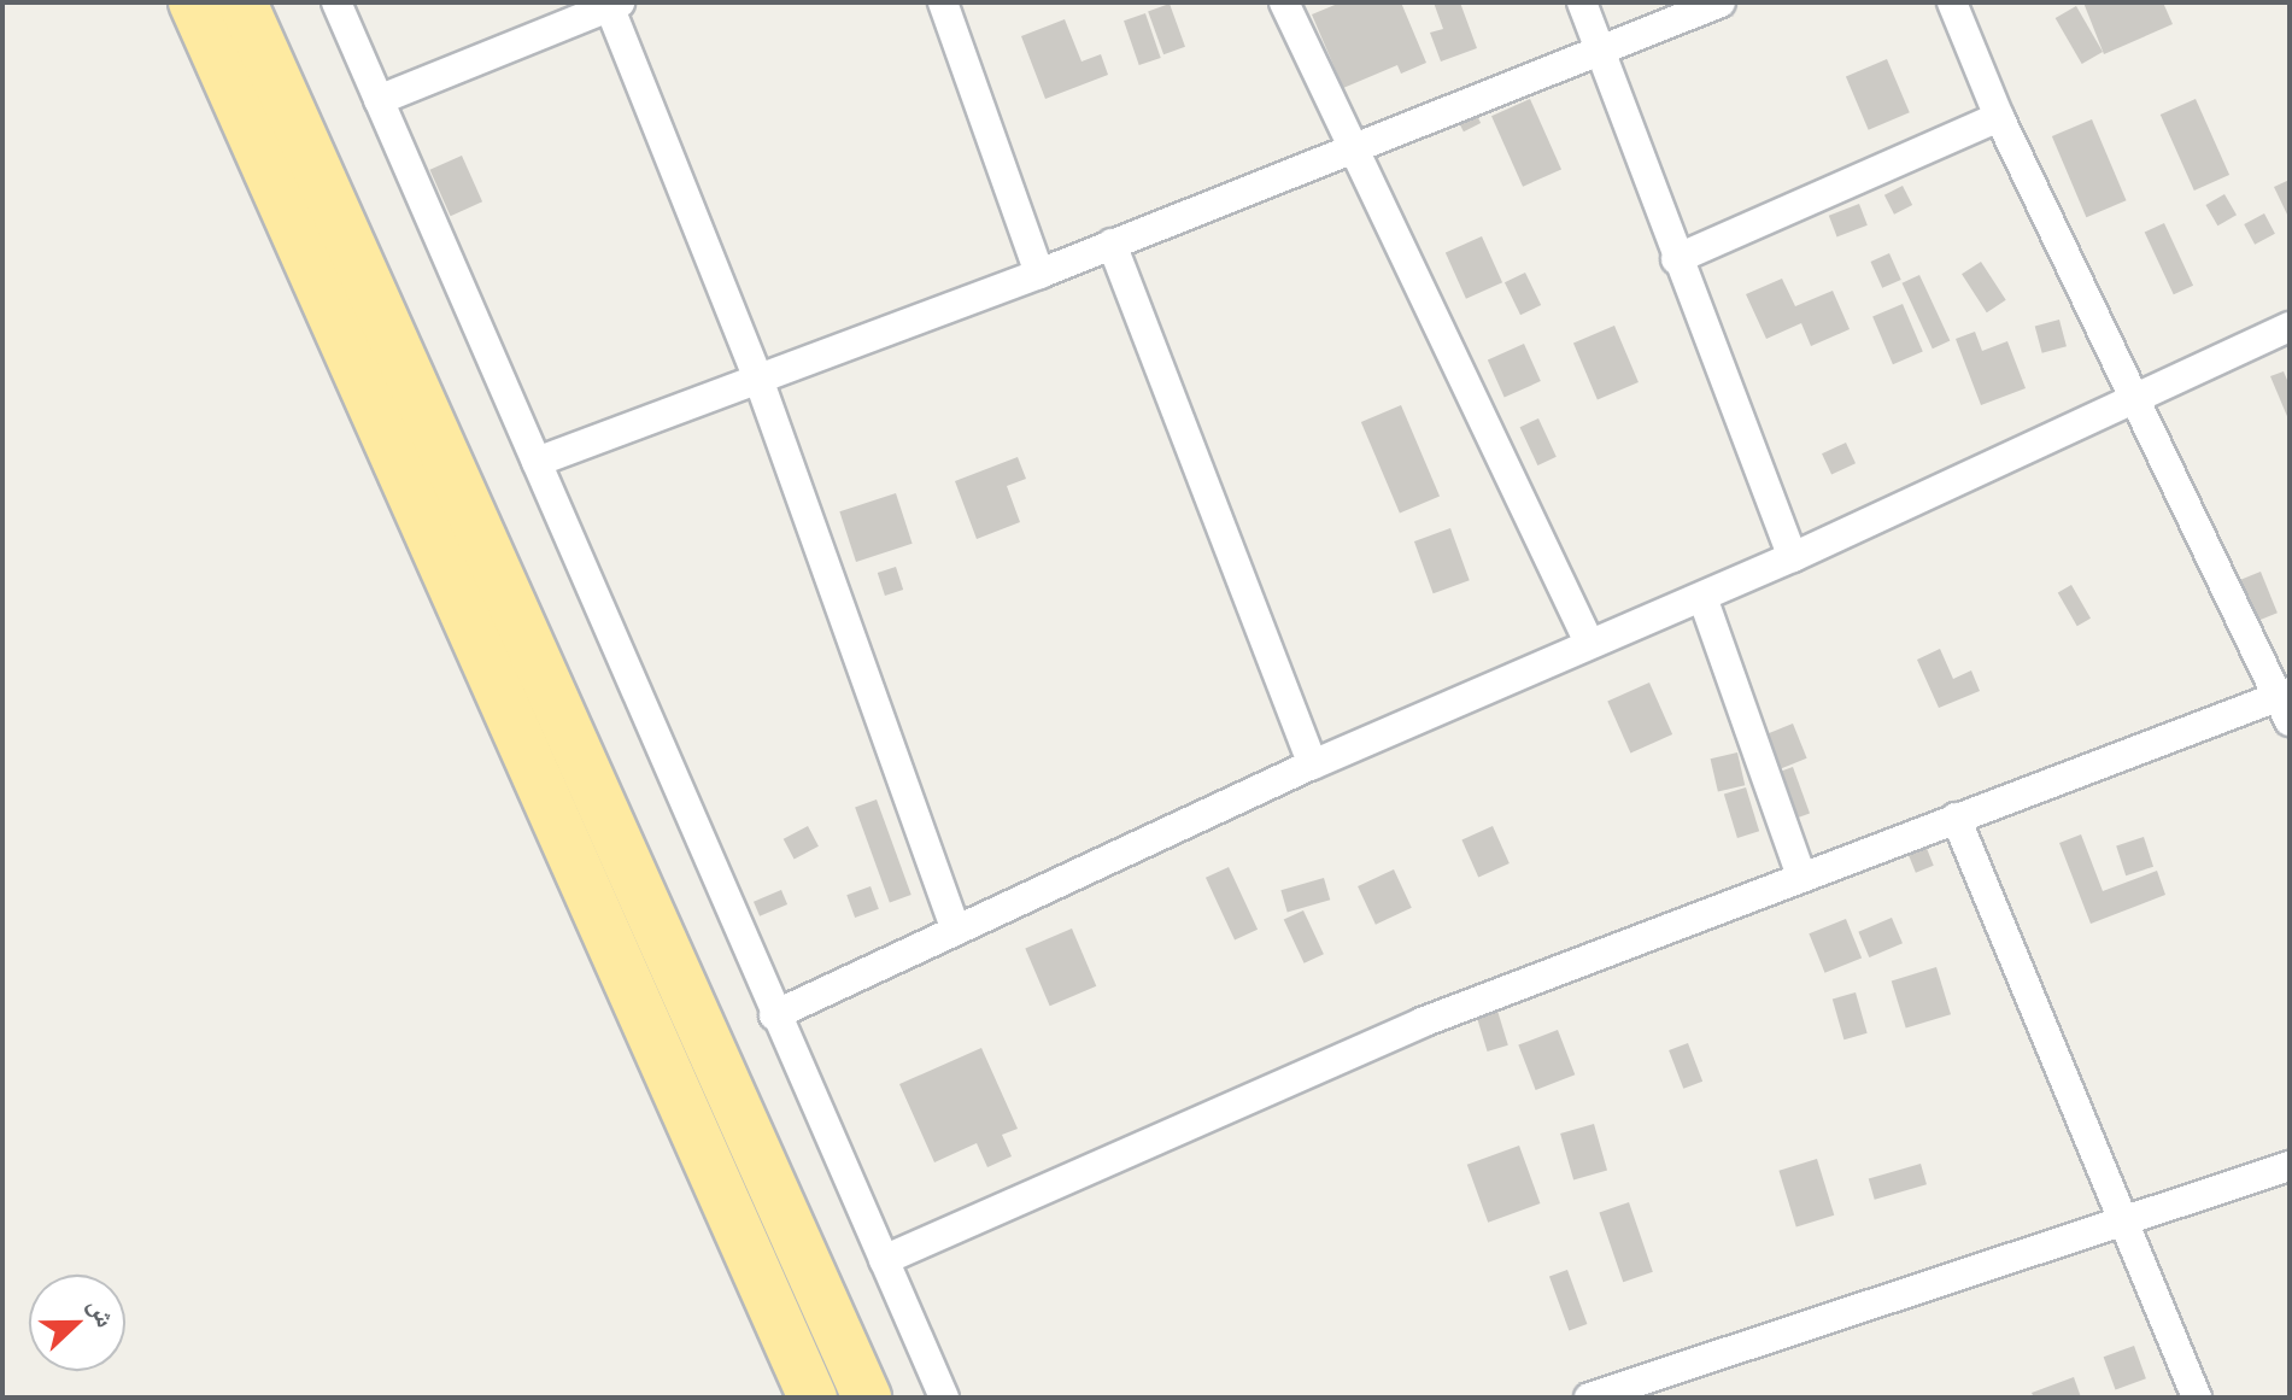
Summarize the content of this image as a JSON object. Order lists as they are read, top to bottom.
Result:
{
  "north": "right"
}
